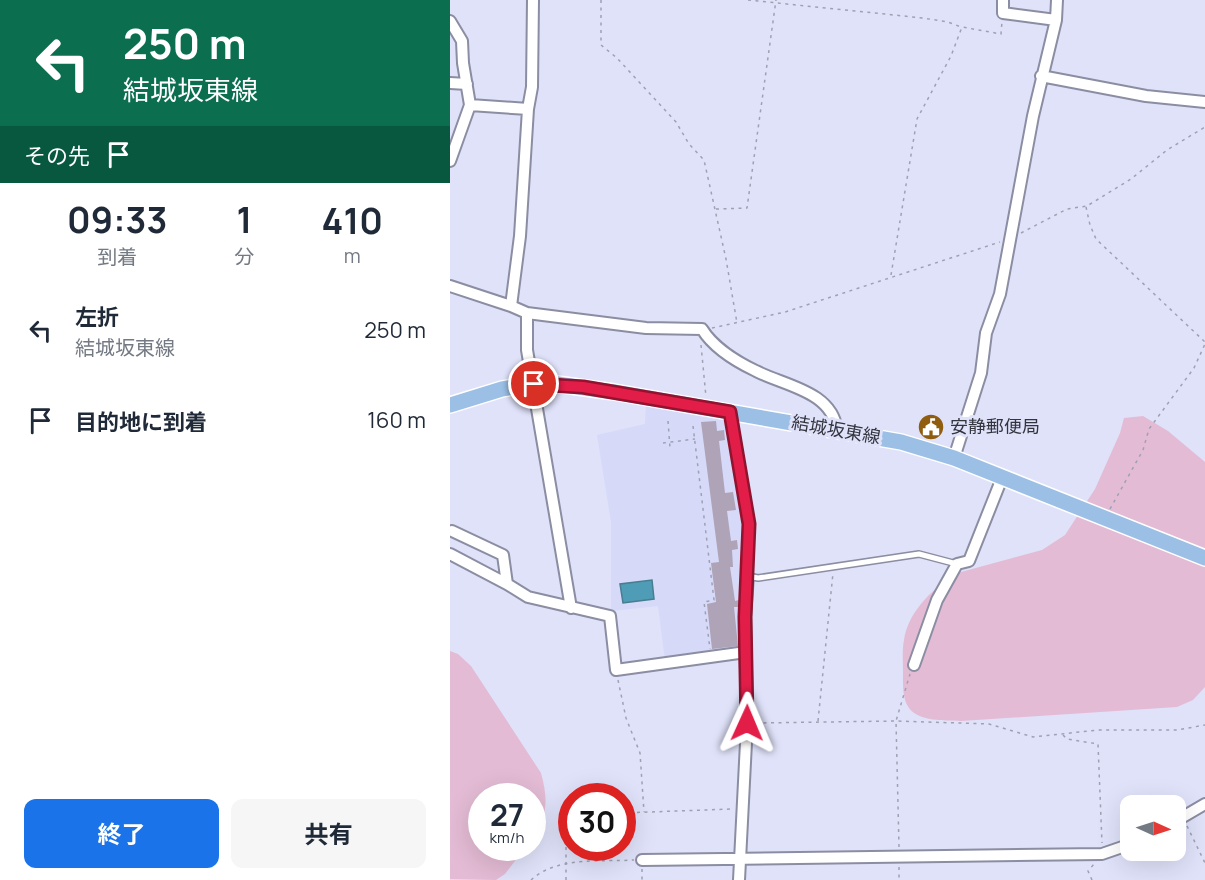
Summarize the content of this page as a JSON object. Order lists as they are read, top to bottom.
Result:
{
  "streets": {
    "main road": ["結城坂東線"]
  },
  "places": {
    "public building": ["安静郵便局"]
  },
  "north": "right",
  "page": {
    "turn": ["250 m", "結城坂東線"],
    "then": "その先",
    "eta": [
      "09:33",
      "到着",
      "1",
      "分",
      "410",
      "m"
    ],
    "list": [
      {
        "name": "左折",
        "note": "結城坂東線",
        "value": "250 m"
      },
      {
        "name": "目的地に到着",
        "value": "160 m"
      }
    ],
    "speed": "27 km/h",
    "limit": "30",
    "buttons": ["終了", "共有"]
  }
}
